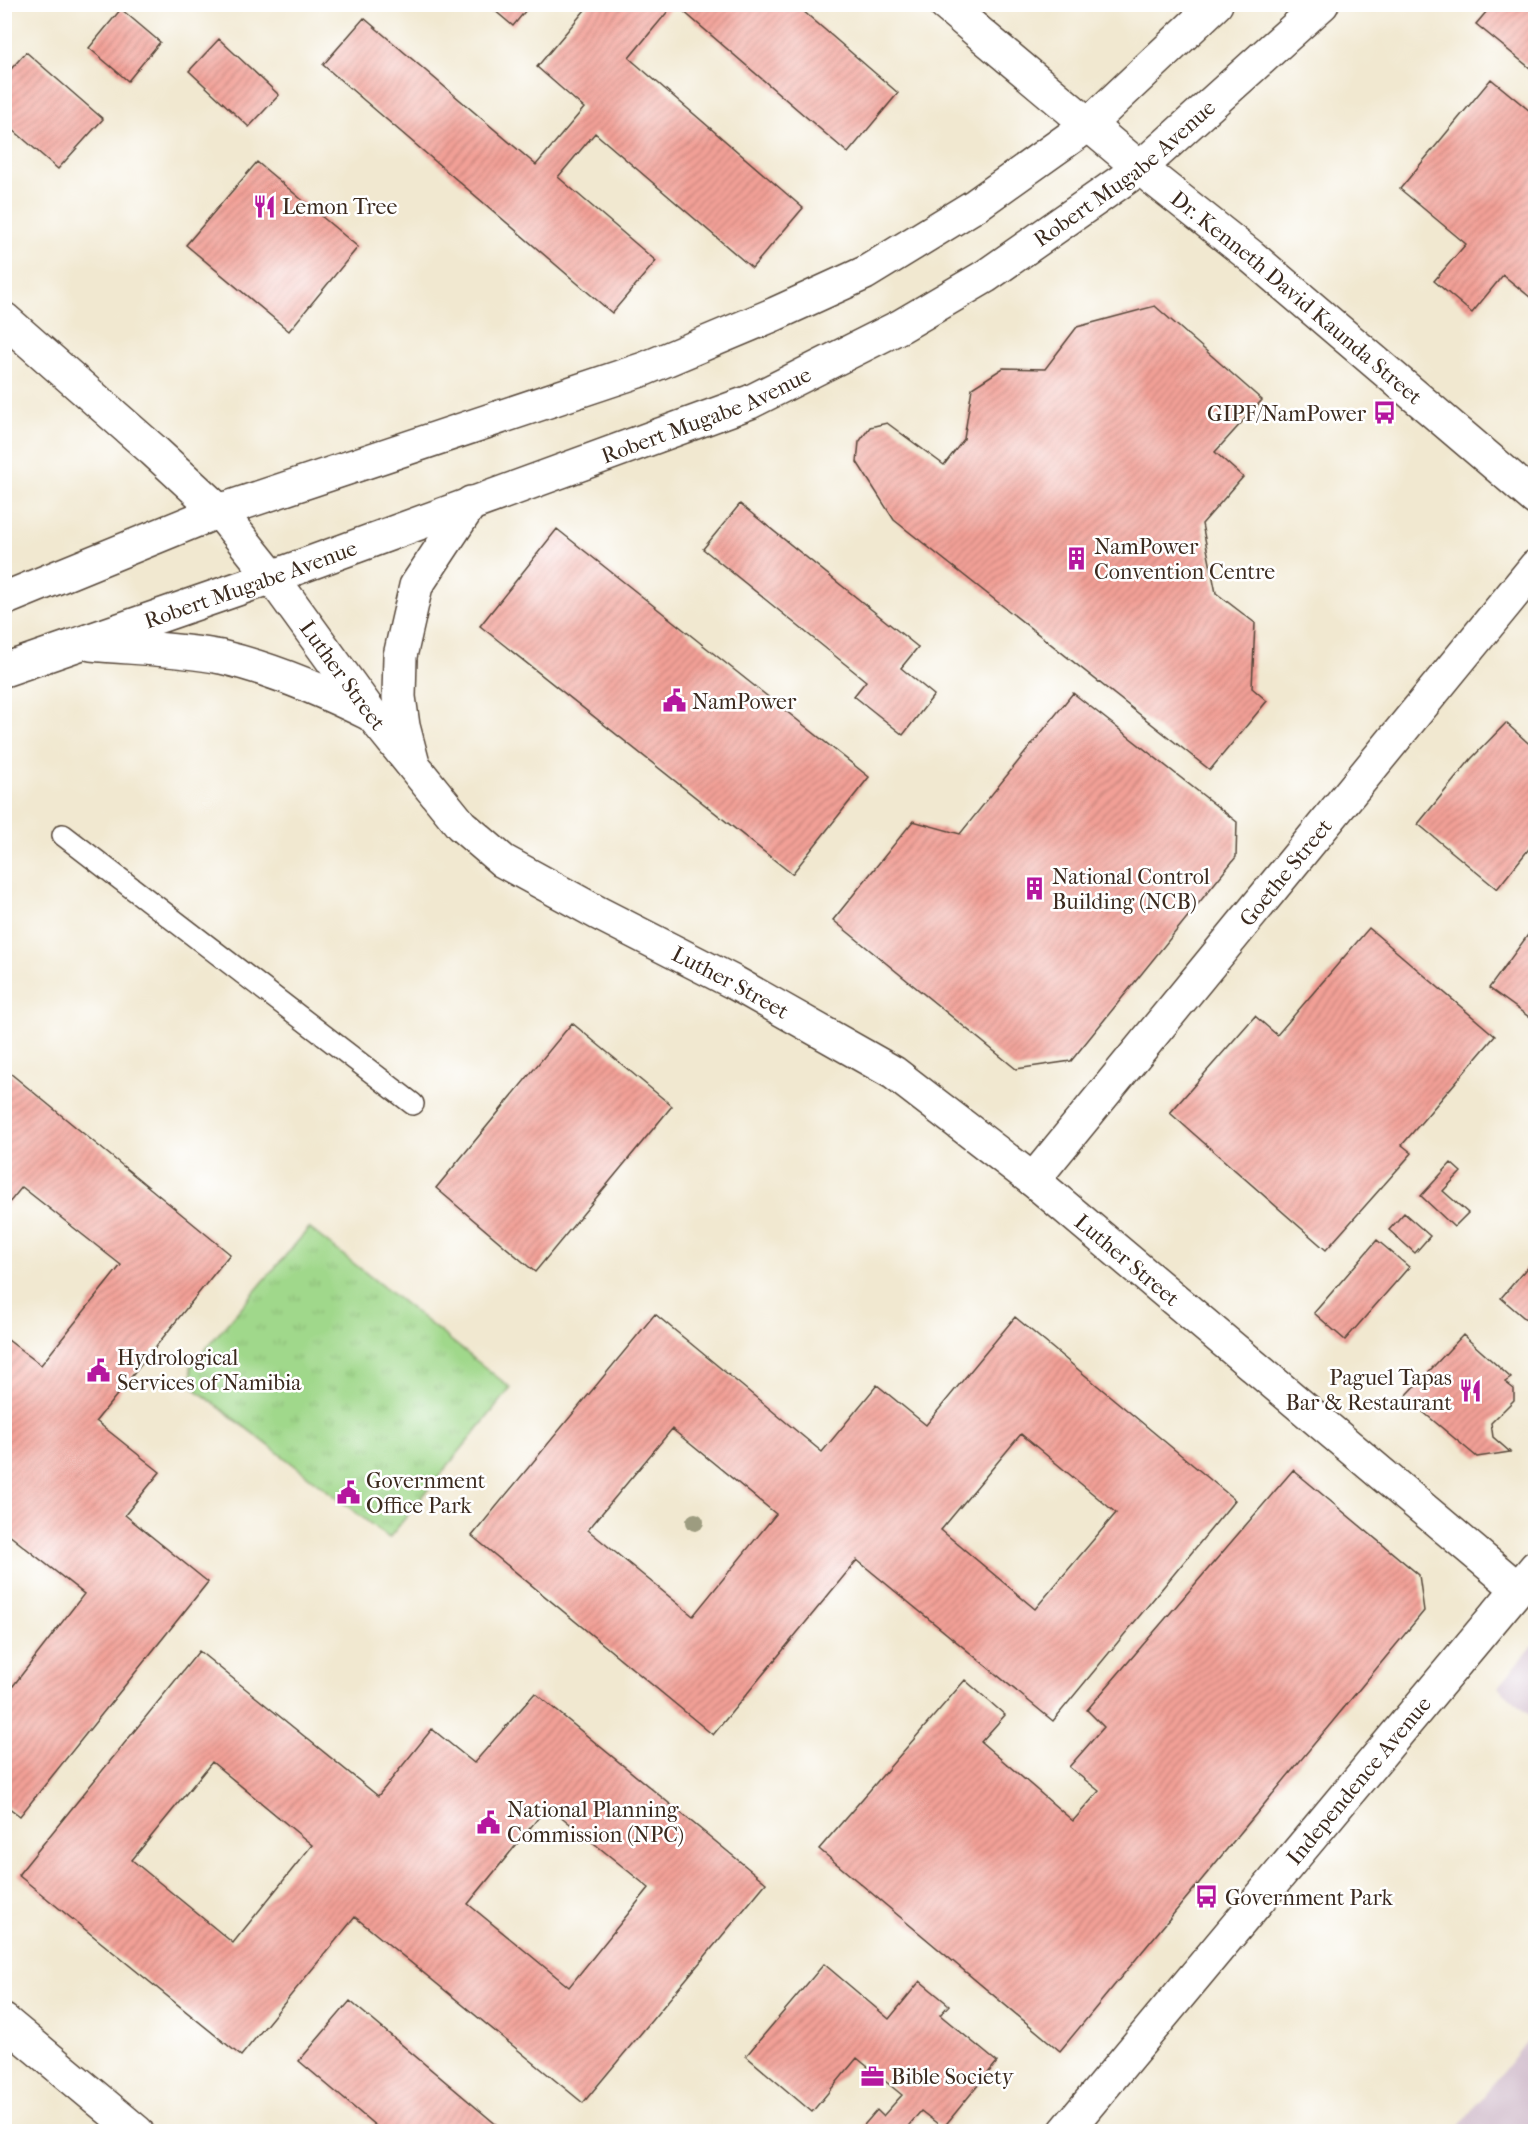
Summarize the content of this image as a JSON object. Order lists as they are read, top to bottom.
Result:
{
  "streets": {
    "main road": [
      "Robert Mugabe Avenue",
      "Dr. Kenneth David Kaunda Street",
      "Luther Street",
      "Goethe Street",
      "Independence Avenue"
    ]
  },
  "crossings": [
    ["Robert Mugabe Avenue", "Dr. Kenneth David Kaunda Street"],
    ["Robert Mugabe Avenue", "Luther Street"],
    ["Luther Street", "Goethe Street"],
    ["Luther Street", "Independence Avenue"]
  ],
  "places": {
    "restaurant": ["Lemon Tree", "Paguel Tapas Bar & Restaurant"],
    "bus stop": ["GIPF/NamPower", "Government Park"],
    "building": ["NamPower Convention Centre", "National Control Building (NCB)"],
    "public building": [
      "NamPower",
      "Hydrological Services of Namibia",
      "Government Office Park",
      "National Planning Commission (NPC)"
    ],
    "office": ["Bible Society"]
  }
}
